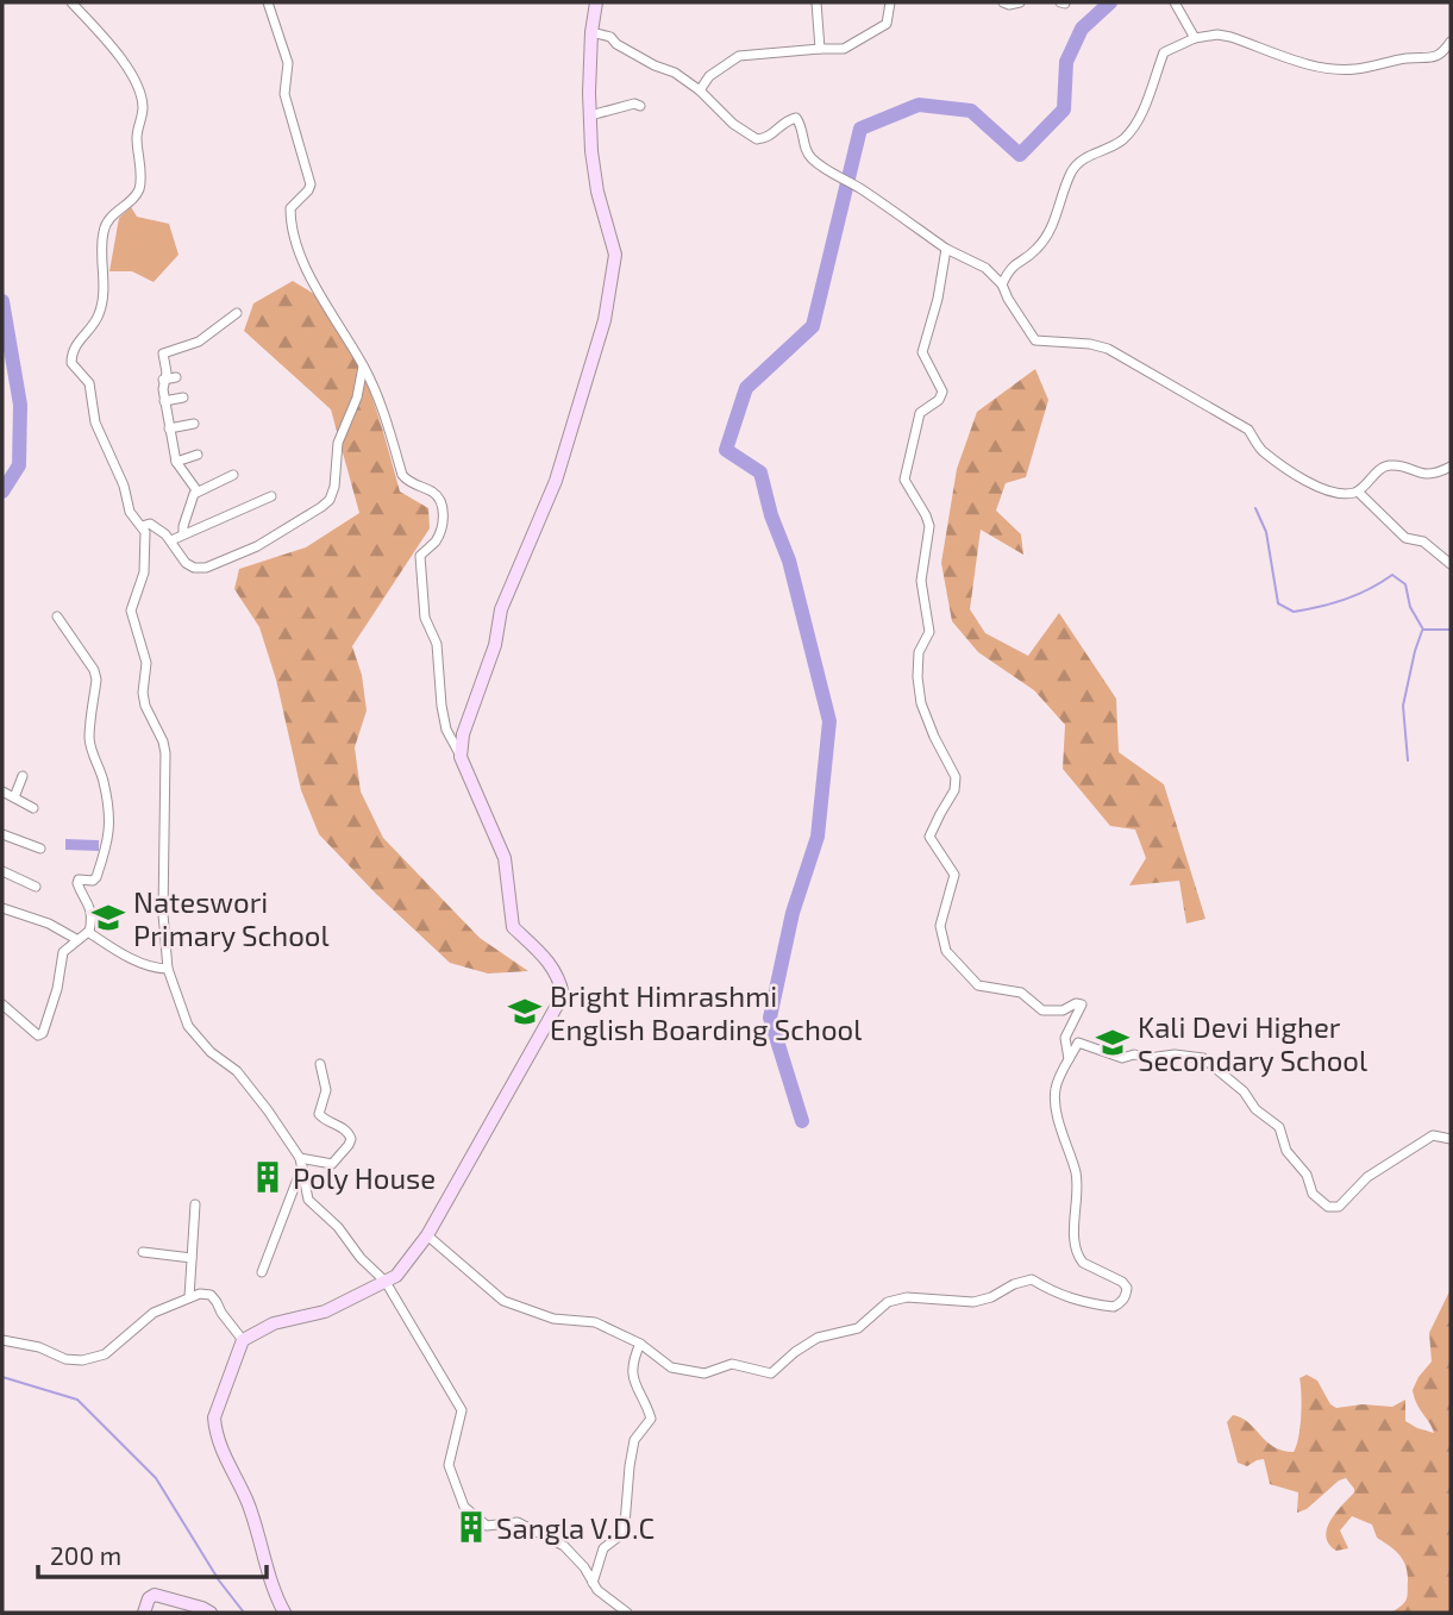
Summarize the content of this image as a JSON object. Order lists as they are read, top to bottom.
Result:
{
  "places": {
    "school or university": ["Nateswori Primary School", "Bright Himrashmi English Boarding School", "Kali Devi Higher Secondary School"],
    "building": ["Poly House", "Sangla V.D.C"]
  },
  "scale_bar": "200 m"
}
